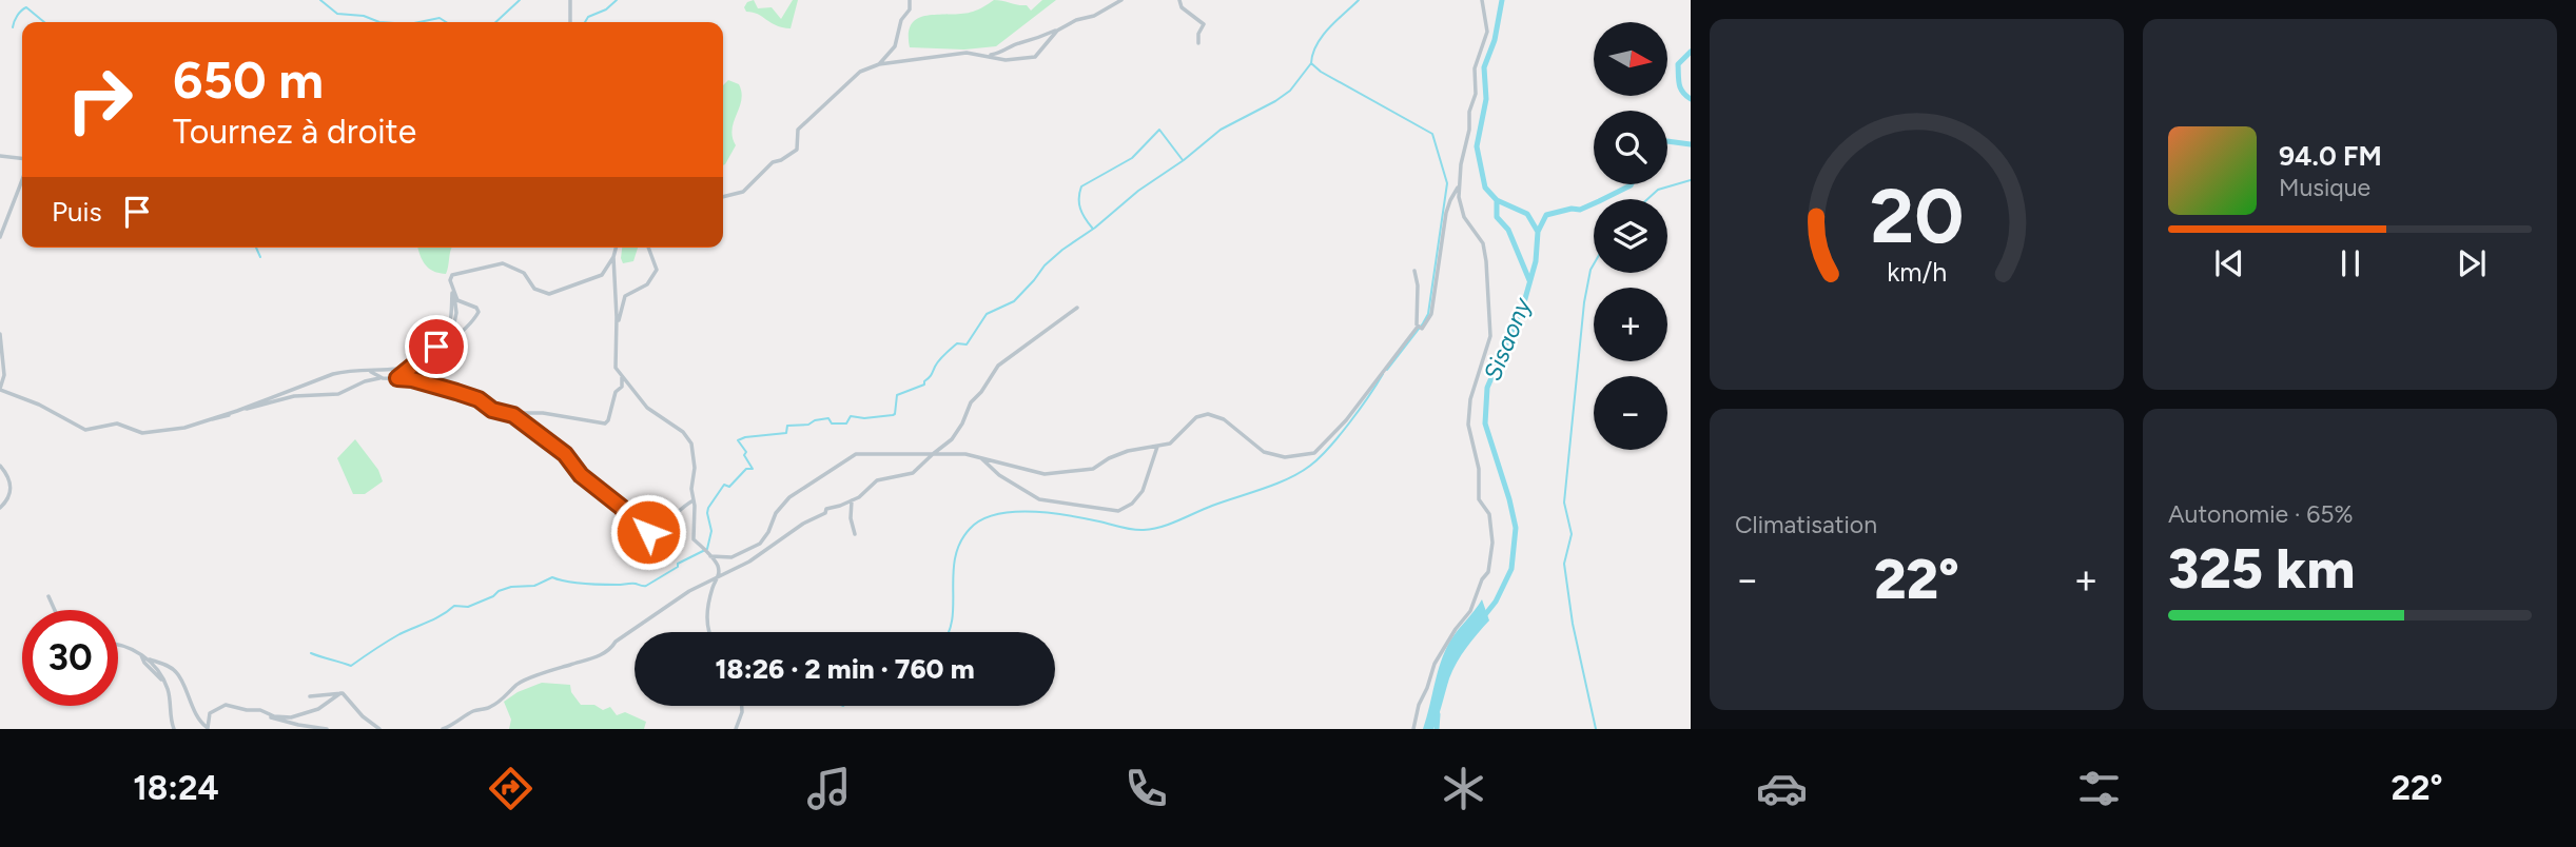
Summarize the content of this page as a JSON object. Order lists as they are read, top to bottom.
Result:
{
  "water": ["Sisaony"],
  "north": "right",
  "page": {
    "map_buttons": ["+", "−"],
    "turn": ["650 m", "Tournez à droite"],
    "song": ["94.0 FM", "Musique"],
    "then": "Puis",
    "tile": [
      "Climatisation",
      ["Autonomie · 65%", "325 km"]
    ],
    "heat": ["−", "22°", "+"],
    "limit": "30",
    "trip": "18:26 · 2 min · 760 m",
    "tabs": ["18:24", "22°"],
    "gauge": ["20", "km/h"]
  }
}
